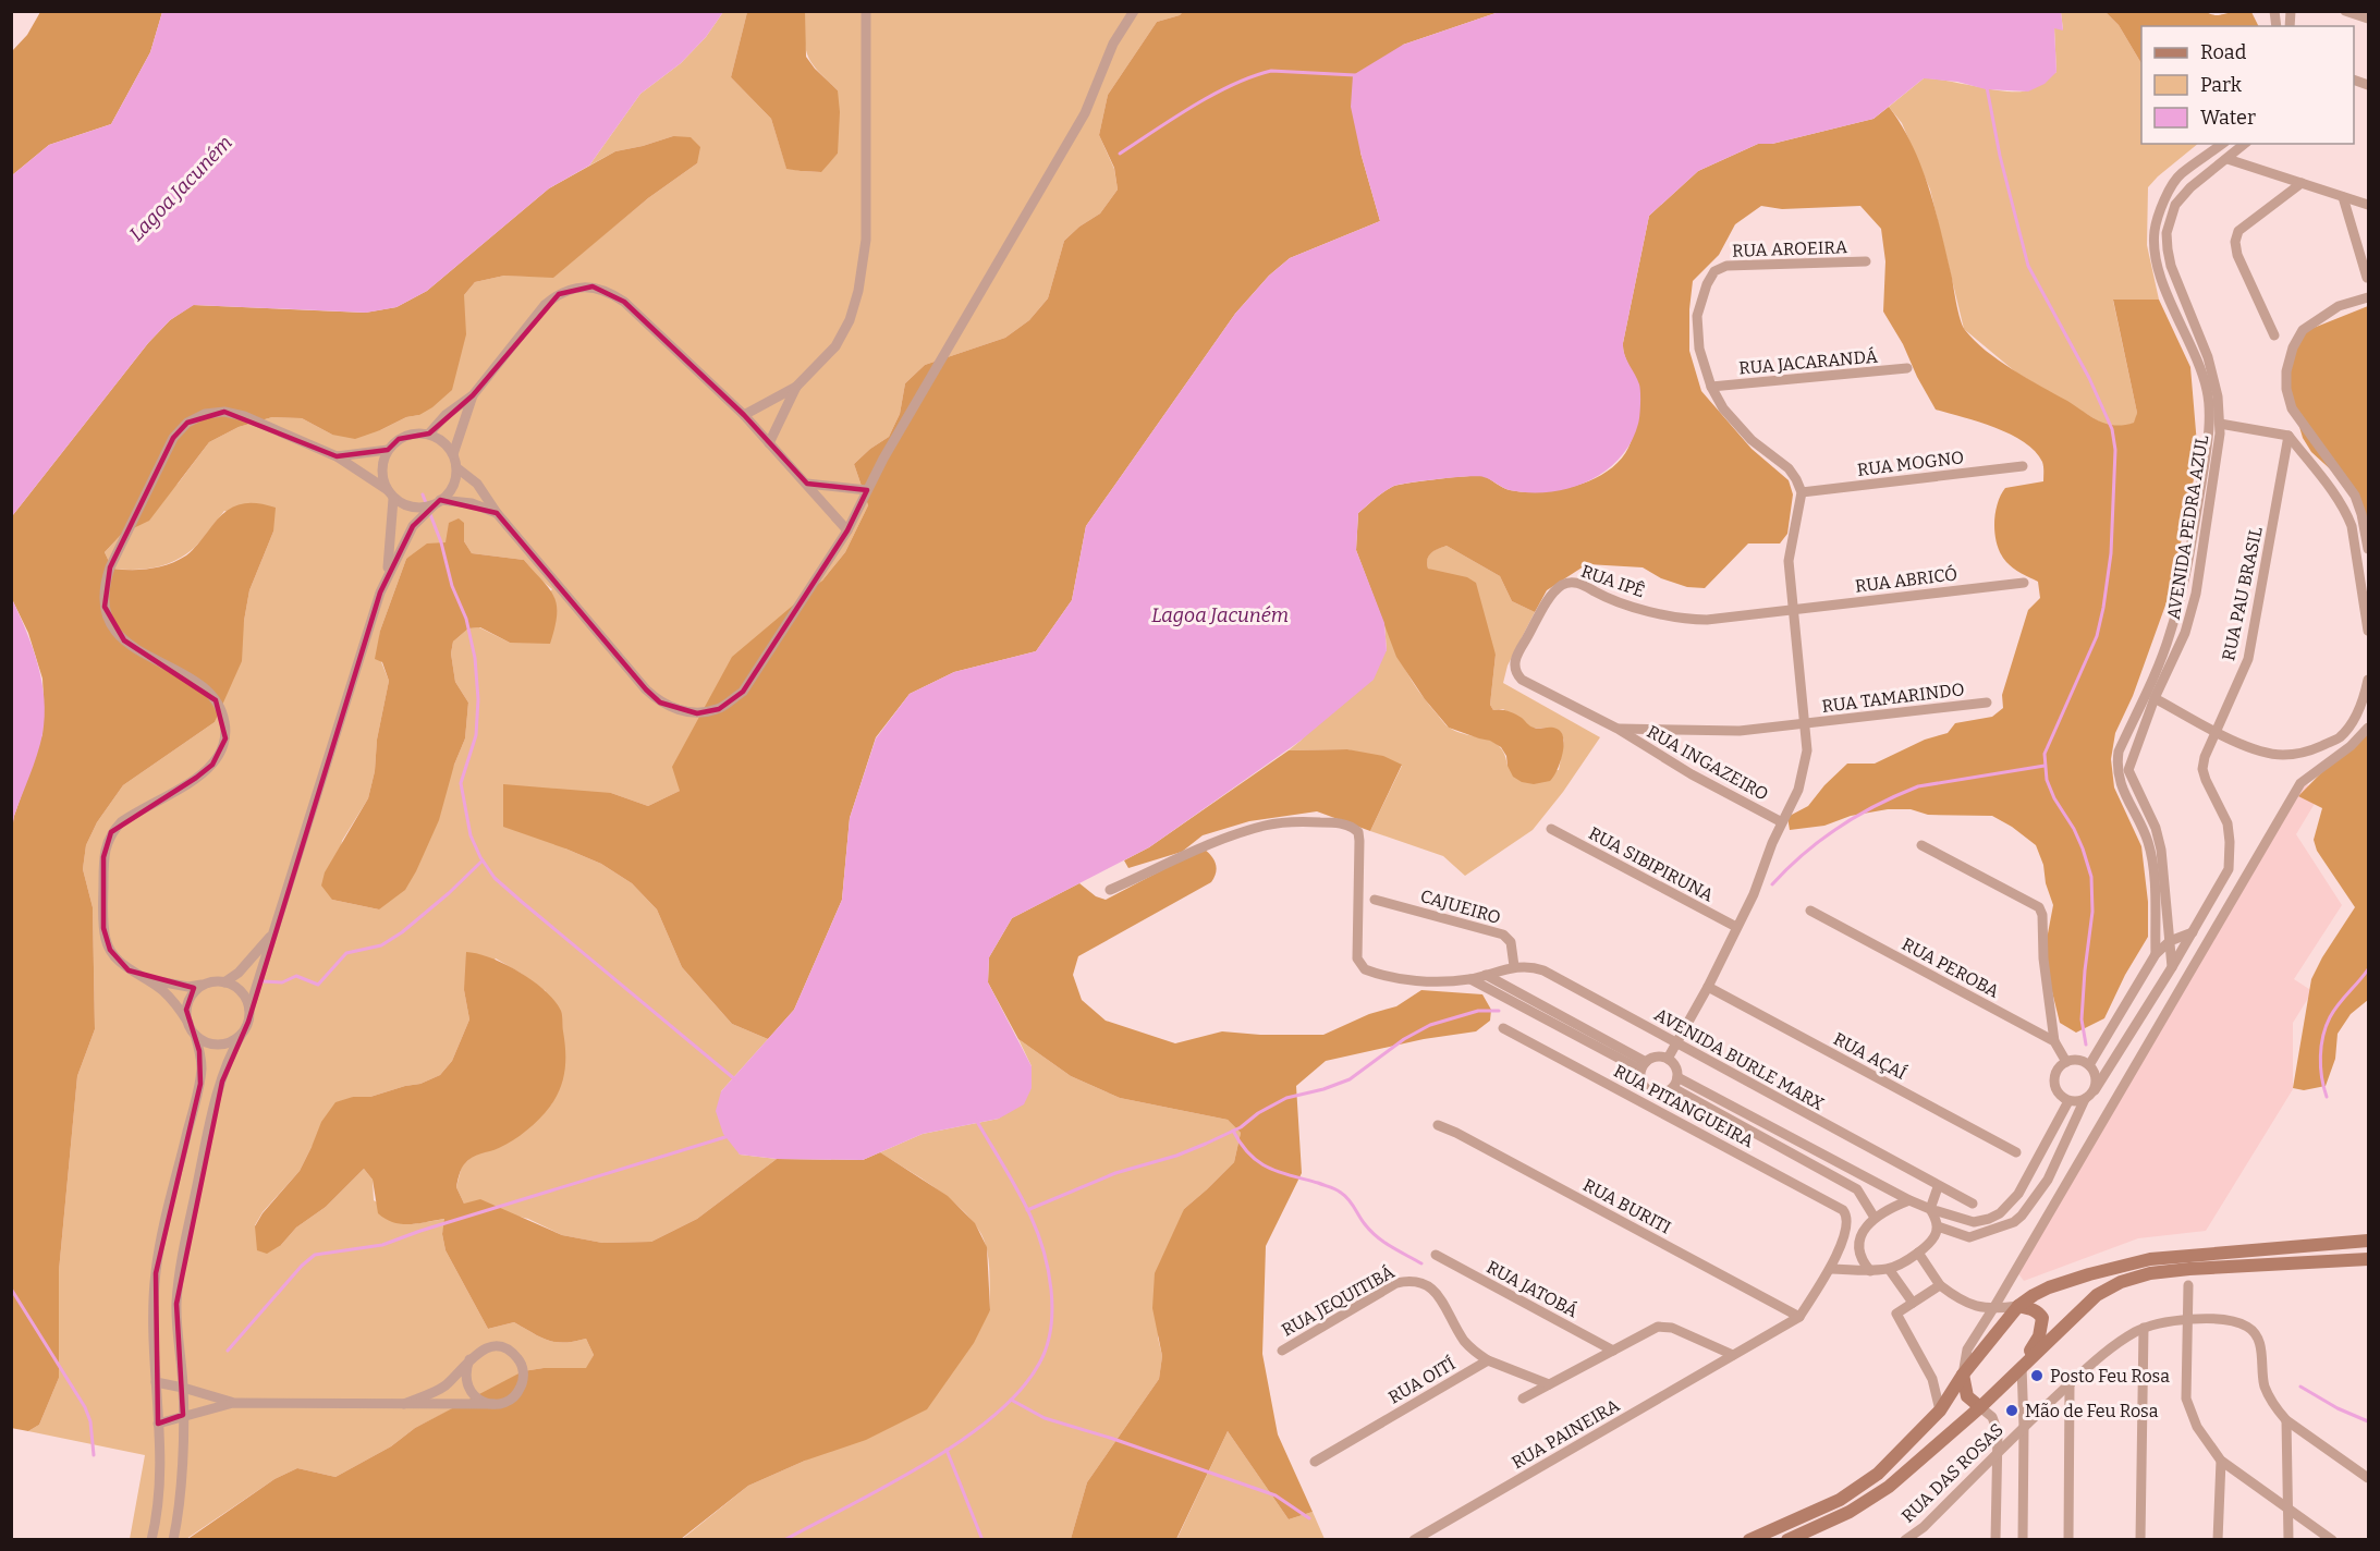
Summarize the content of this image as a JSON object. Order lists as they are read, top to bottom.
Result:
{
  "streets": {
    "street": [
      "RUA AROEIRA",
      "RUA JACARANDÁ",
      "RUA MOGNO",
      "AVENIDA PEDRA AZUL",
      "RUA ABRICÓ",
      "RUA IPÊ",
      "RUA PAU BRASIL",
      "RUA TAMARINDO",
      "RUA INGAZEIRO",
      "RUA SIBIPIRUNA",
      "CAJUEIRO",
      "RUA PEROBA",
      "RUA AÇAÍ",
      "AVENIDA BURLE MARX",
      "RUA PITANGUEIRA",
      "RUA BURITI",
      "RUA JATOBÁ",
      "RUA JEQUITIBÁ",
      "RUA OITÍ",
      "RUA PAINEIRA",
      "RUA DAS ROSAS"
    ]
  },
  "crossings": [
    ["RUA AROEIRA", "RUA JACARANDÁ"],
    ["AVENIDA PEDRA AZUL", "RUA PAU BRASIL"],
    ["RUA ABRICÓ", "RUA IPÊ"],
    ["RUA IPÊ", "RUA TAMARINDO"],
    ["RUA IPÊ", "RUA INGAZEIRO"],
    ["RUA TAMARINDO", "RUA INGAZEIRO"],
    ["CAJUEIRO", "AVENIDA BURLE MARX"],
    ["RUA BURITI", "RUA PAINEIRA"],
    ["RUA JEQUITIBÁ", "RUA OITÍ"]
  ],
  "water": ["Lagoa Jacuném"],
  "places": ["Posto Feu Rosa", "Mão de Feu Rosa"],
  "legend": ["Road", "Park", "Water"]
}
